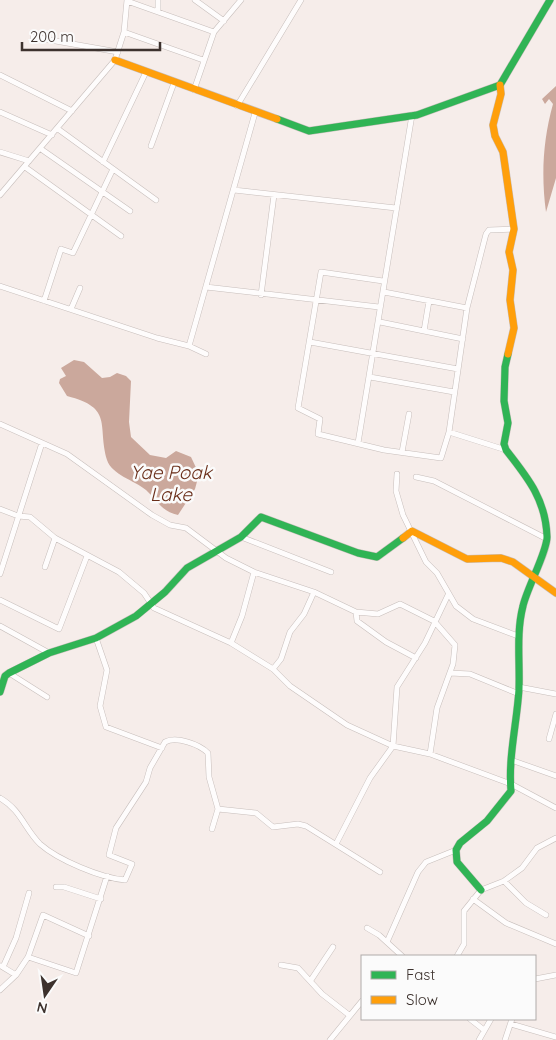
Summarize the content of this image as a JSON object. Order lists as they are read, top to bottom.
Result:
{
  "water": ["Yae Poak Lake"],
  "legend": ["Fast", "Slow"],
  "scale_bar": "200 m",
  "north": "bottom"
}
